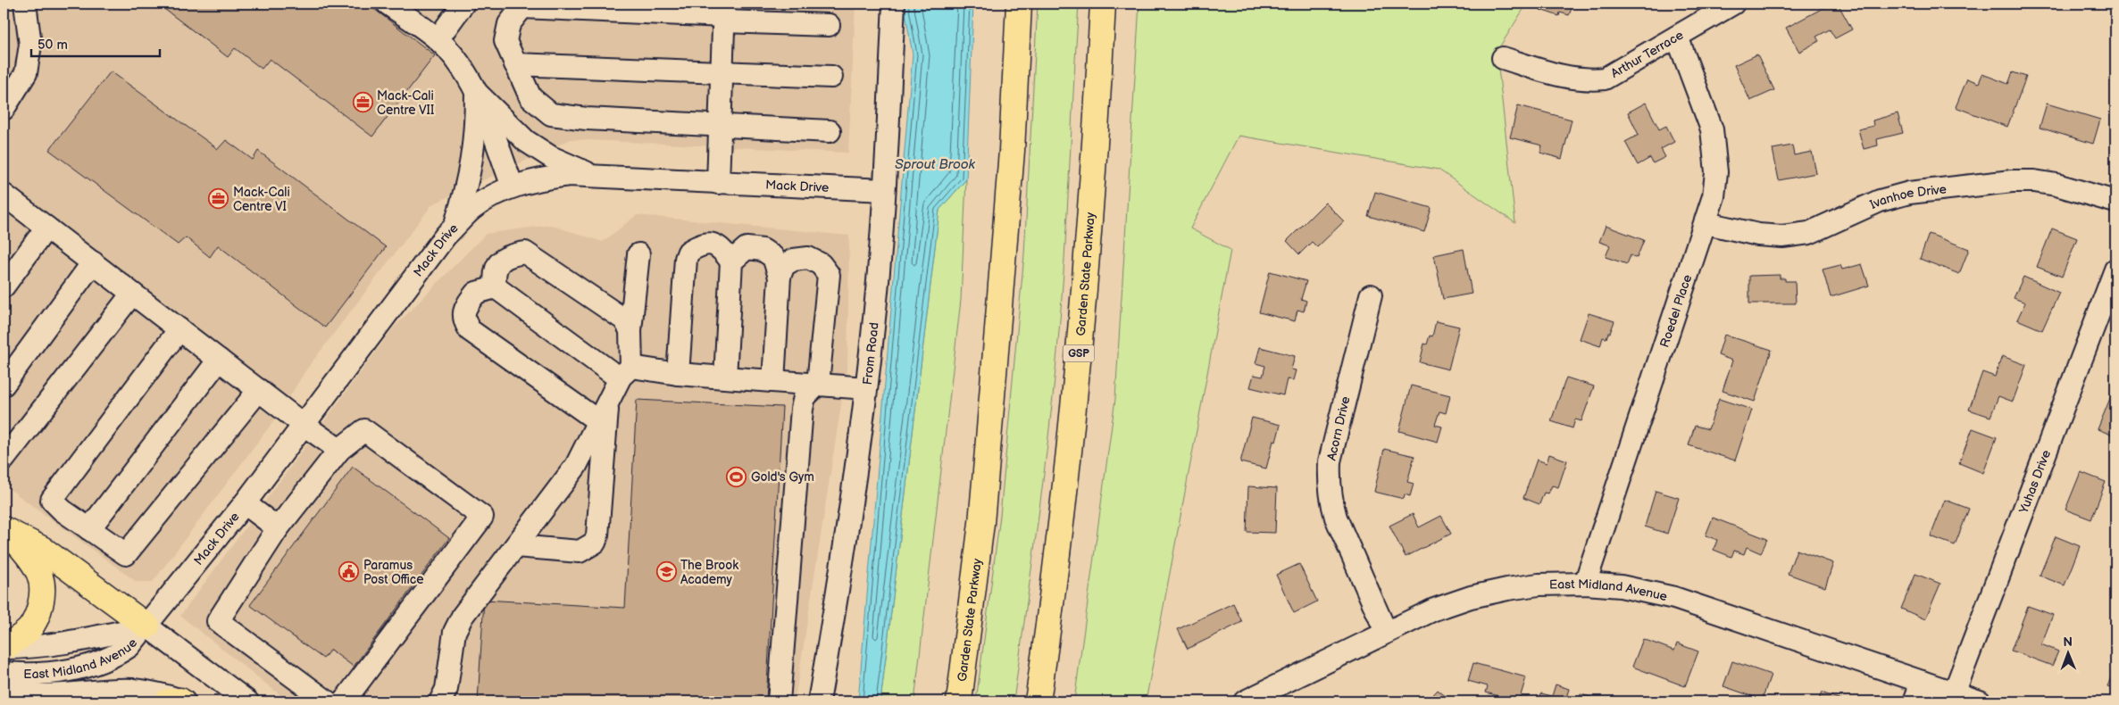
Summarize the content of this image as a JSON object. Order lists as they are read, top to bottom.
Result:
{
  "streets": {
    "highway": ["Garden State Parkway", "GSP"],
    "street": [
      "Arthur Terrace",
      "Mack Drive",
      "Ivanhoe Drive",
      "Roedel Place",
      "From Road",
      "Acorn Drive",
      "Yuhas Drive",
      "East Midland Avenue"
    ]
  },
  "crossings": [
    ["Arthur Terrace", "Roedel Place"],
    ["Mack Drive", "From Road"],
    ["Mack Drive", "East Midland Avenue"],
    ["Ivanhoe Drive", "Roedel Place"],
    ["Roedel Place", "East Midland Avenue"],
    ["Acorn Drive", "East Midland Avenue"],
    ["Yuhas Drive", "East Midland Avenue"]
  ],
  "water": ["Sprout Brook"],
  "places": {
    "office": ["Mack-Cali Centre VII", "Mack-Cali Centre VI"],
    "sports": ["Gold's Gym"],
    "public building": ["Paramus Post Office"],
    "school or university": ["The Brook Academy"]
  },
  "scale_bar": "50 m",
  "north": "top"
}
